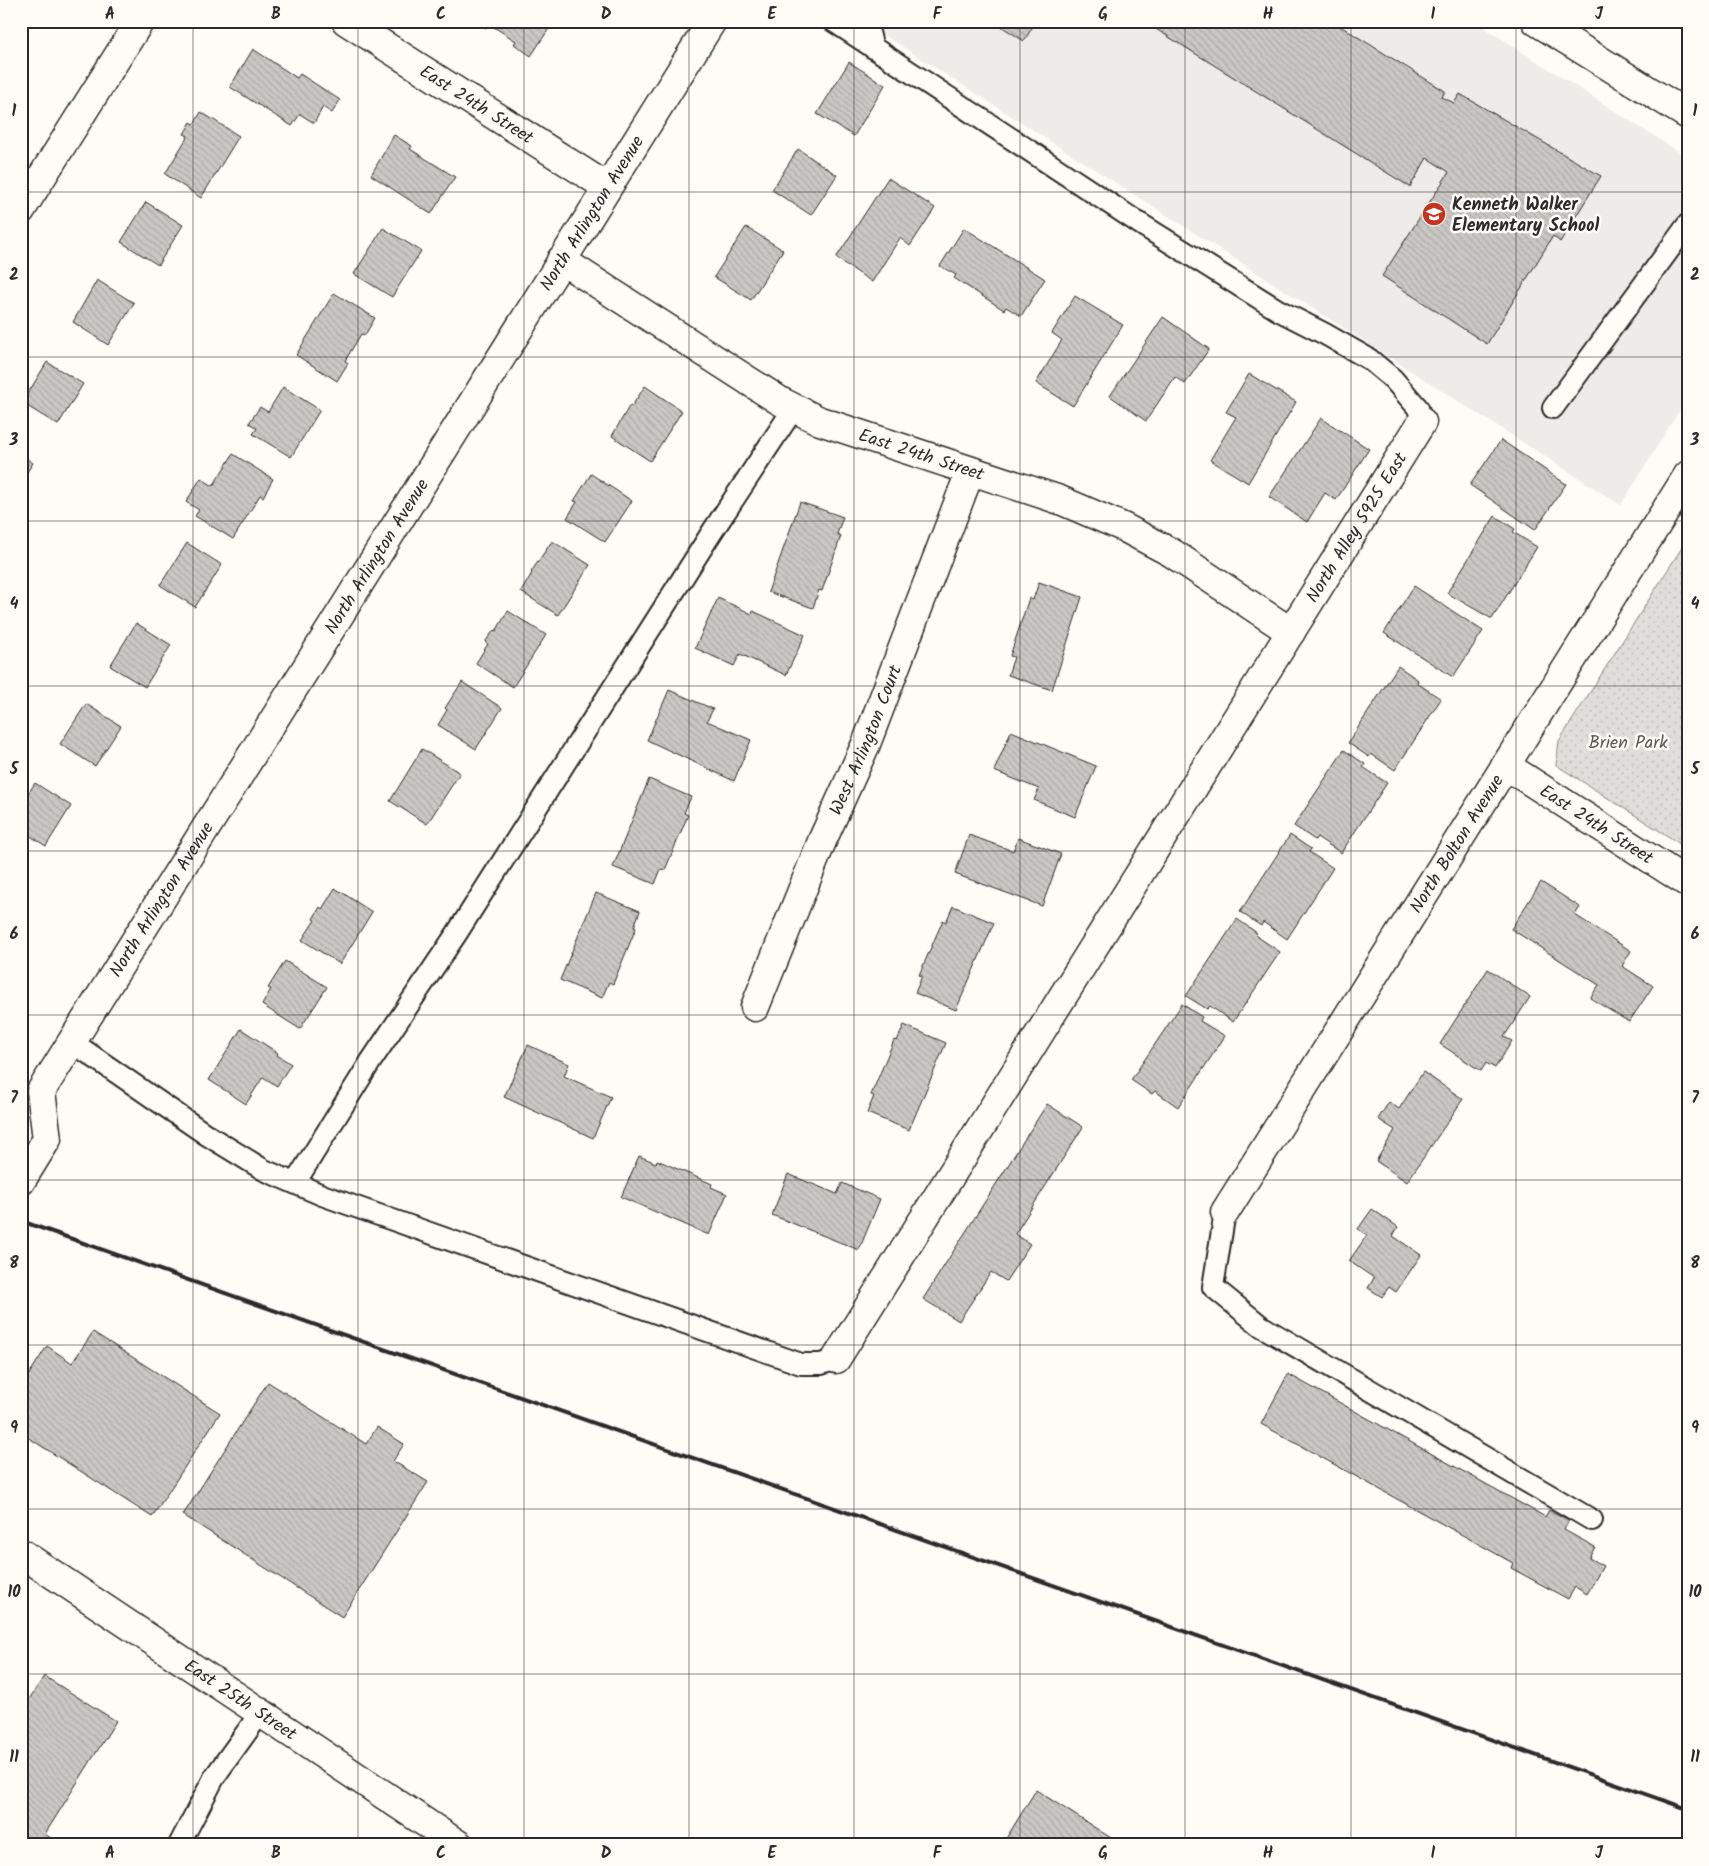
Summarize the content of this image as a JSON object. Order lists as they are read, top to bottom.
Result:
{
  "streets": {
    "street": [
      "East 24th Street",
      "North Arlington Avenue",
      "North Alley 5925 East",
      "West Arlington Court",
      "North Bolton Avenue",
      "East 25th Street"
    ]
  },
  "crossings": [
    ["East 24th Street", "North Arlington Avenue"],
    ["East 24th Street", "North Alley 5925 East"],
    ["East 24th Street", "West Arlington Court"],
    ["East 24th Street", "North Bolton Avenue"]
  ],
  "parks": ["Brien Park"],
  "places": {
    "school or university": ["Kenneth Walker Elementary School"]
  },
  "grid": {
    "columns": [
      "A",
      "B",
      "C",
      "D",
      "E",
      "F",
      "G",
      "H",
      "I",
      "J"
    ],
    "rows": [
      "1",
      "2",
      "3",
      "4",
      "5",
      "6",
      "7",
      "8",
      "9",
      "10",
      "11"
    ]
  }
}
